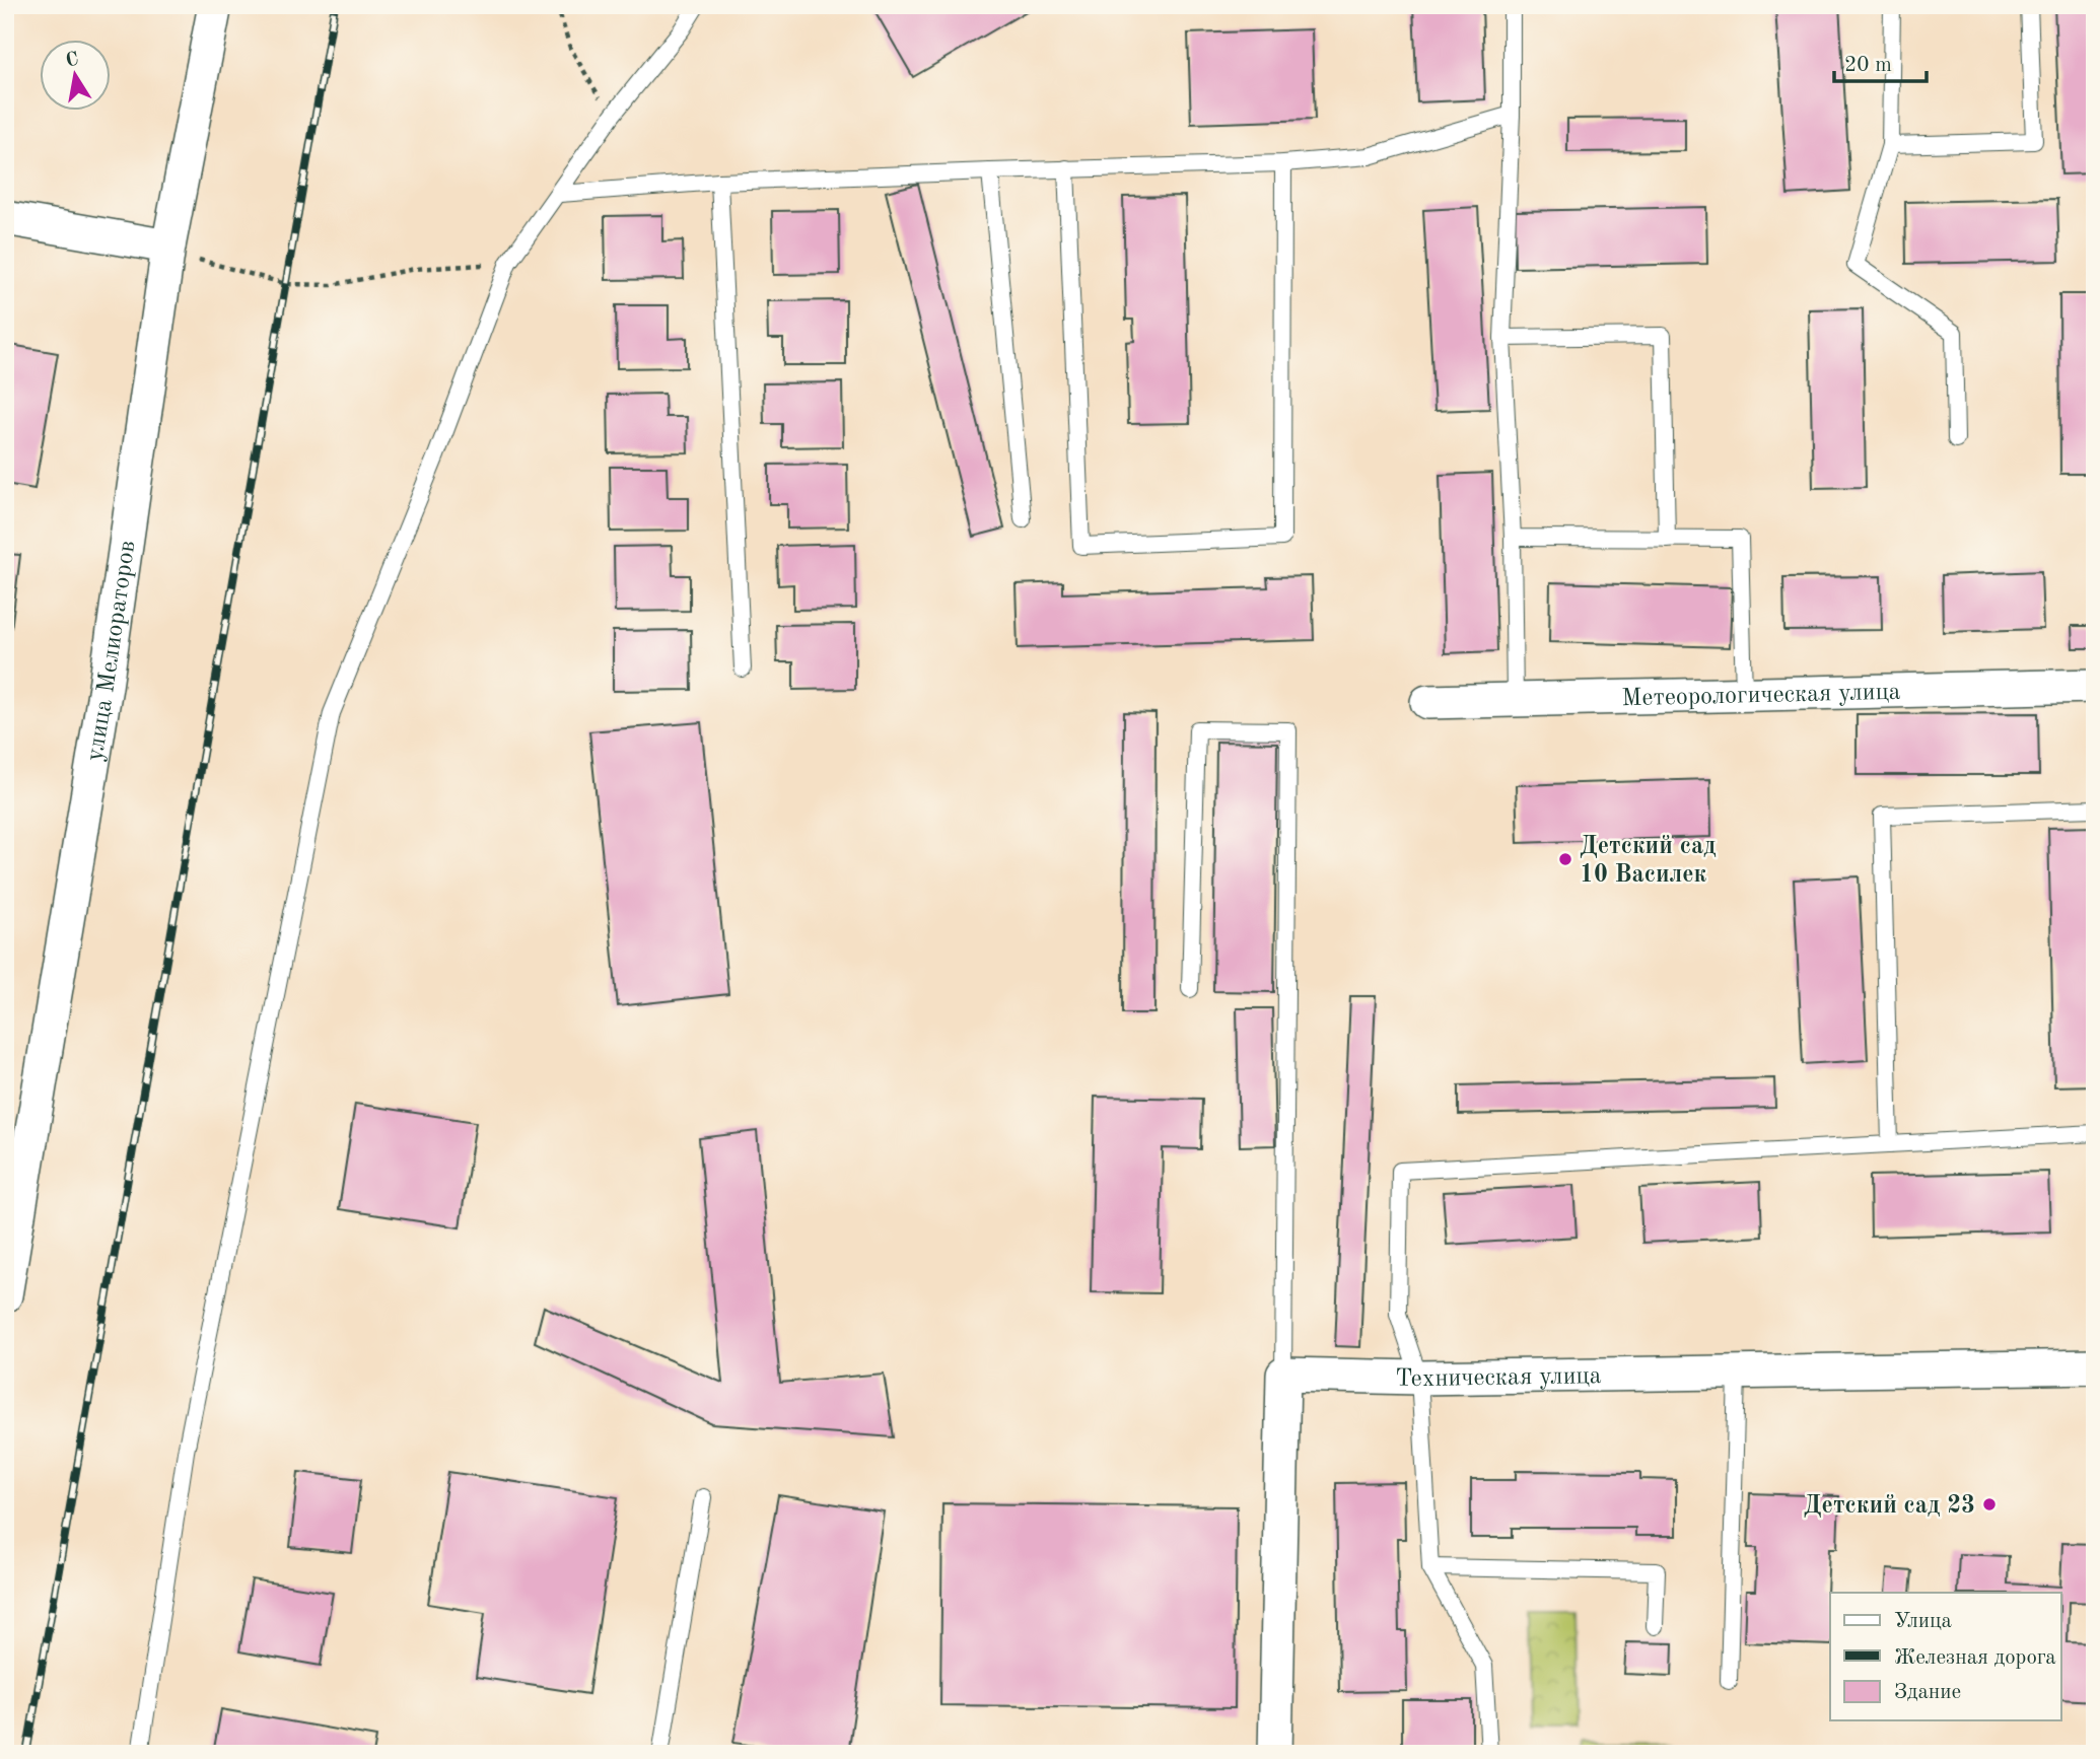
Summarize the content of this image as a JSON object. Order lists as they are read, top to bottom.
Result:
{
  "streets": {
    "street": ["улица Мелиораторов", "Метеорологическая улица", "Техническая улица"]
  },
  "places": ["Детский сад 10 Василек", "Детский сад 23"],
  "legend": ["Улица", "Железная дорога", "Здание"],
  "scale_bar": "20 m",
  "north": "top"
}
